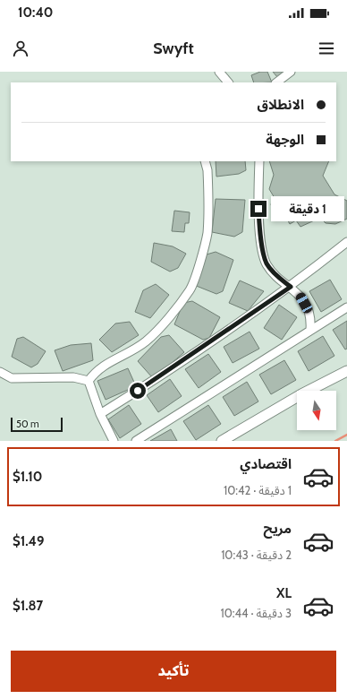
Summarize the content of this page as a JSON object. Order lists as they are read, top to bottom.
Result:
{
  "scale_bar": "50 m",
  "north": "bottom",
  "page": {
    "status": "10:40",
    "header": "Swyft",
    "banner": ["الانطلاق", "الوجهة"],
    "bubble": "1 دقيقة",
    "scale": "50 m",
    "list": [
      {
        "name": "اقتصادي",
        "note": "1 دقيقة · 10:42",
        "value": "$1.10"
      },
      {
        "name": "مريح",
        "note": "2 دقيقة · 10:43",
        "value": "$1.49"
      },
      {
        "name": "XL",
        "note": "3 دقيقة · 10:44",
        "value": "$1.87"
      }
    ],
    "buttons": "تأكيد"
  }
}
